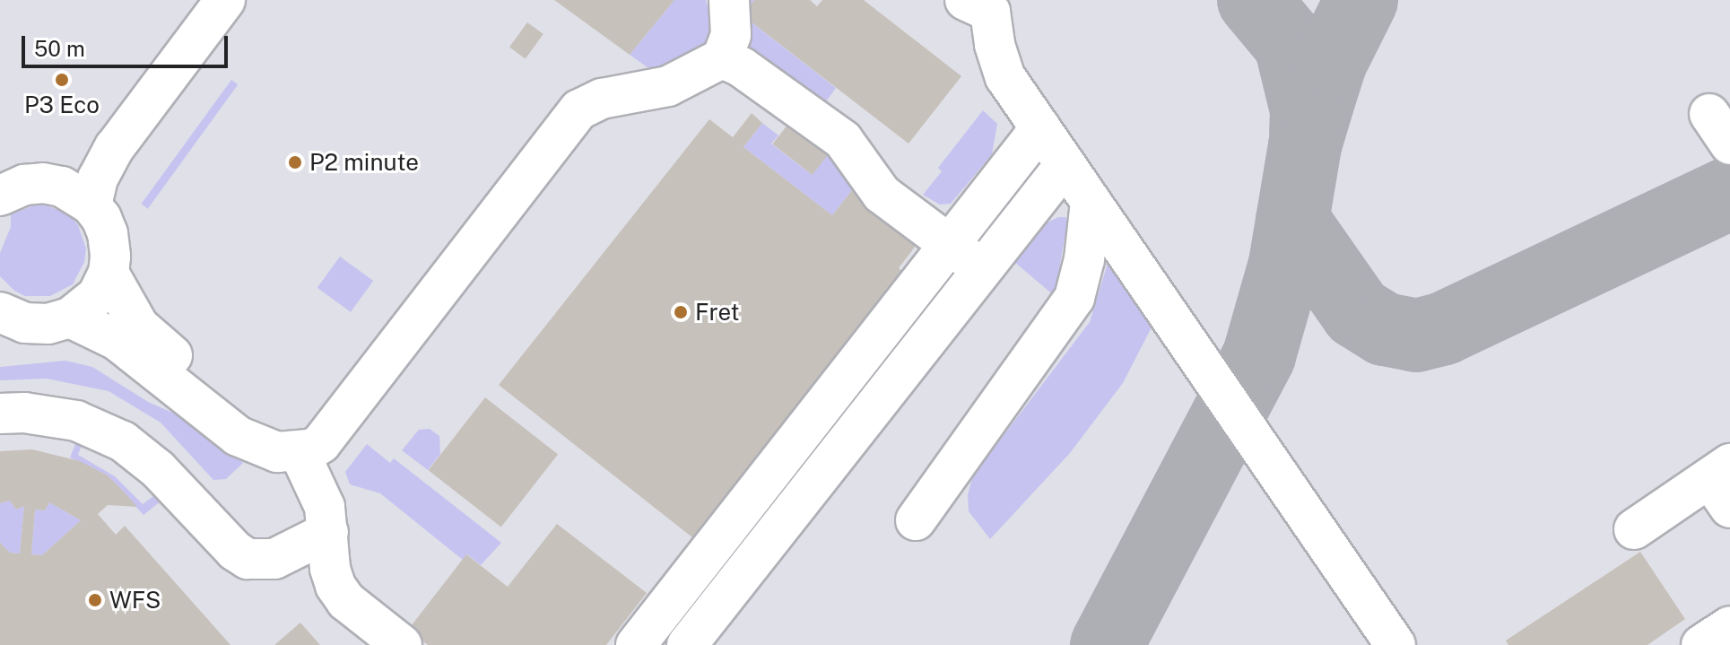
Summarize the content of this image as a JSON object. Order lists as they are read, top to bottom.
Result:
{
  "places": [
    "P3 Eco",
    "P2 minute",
    "Fret",
    "WFS"
  ],
  "scale_bar": "50 m"
}
